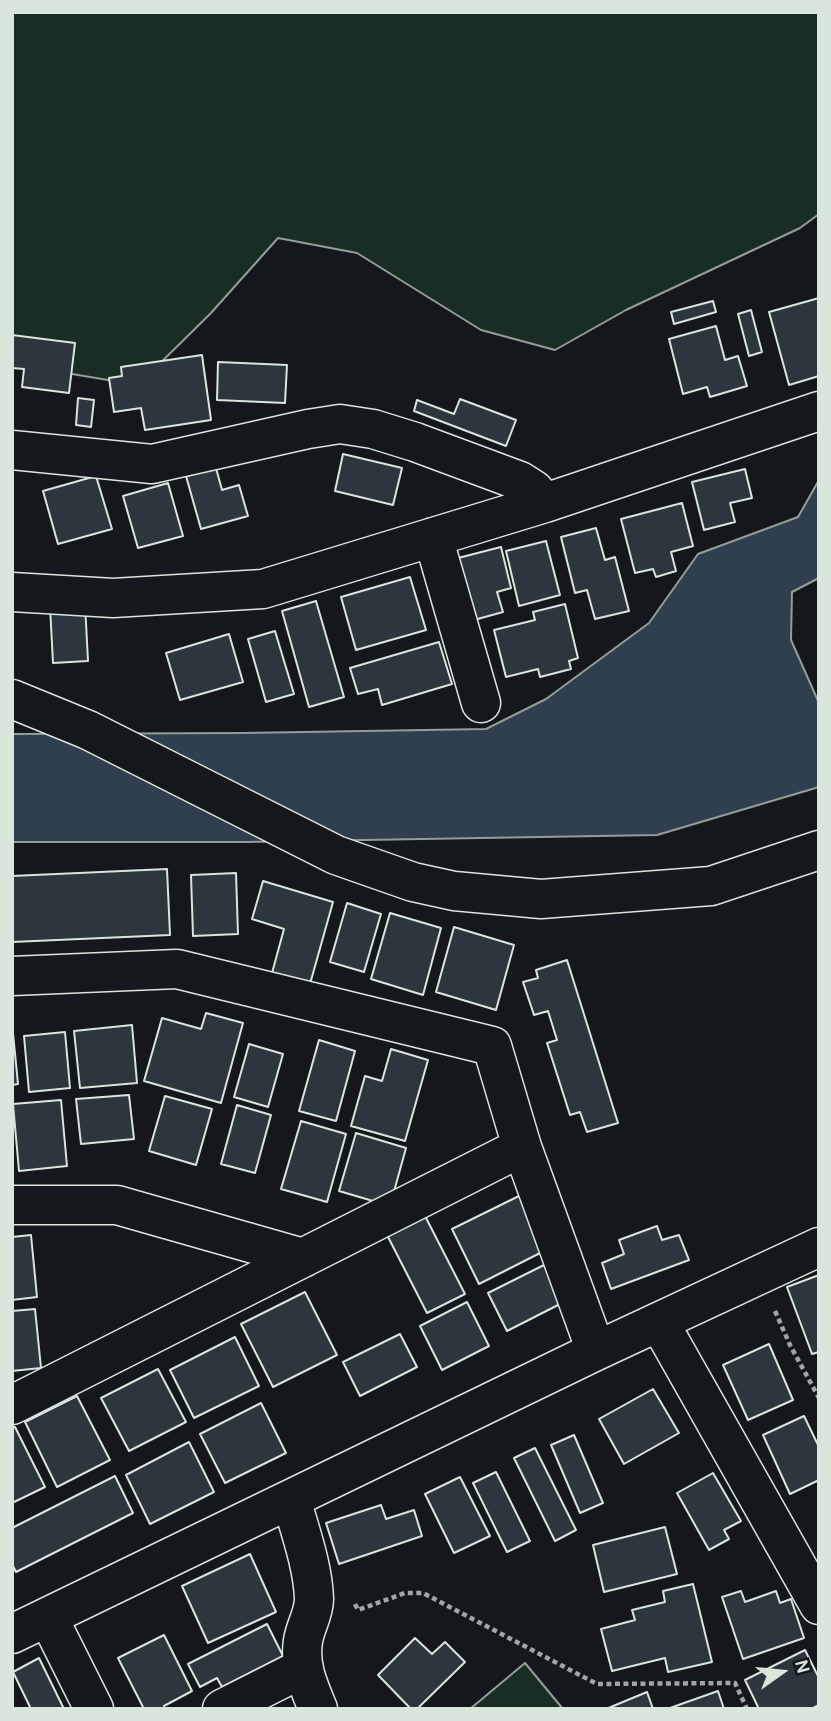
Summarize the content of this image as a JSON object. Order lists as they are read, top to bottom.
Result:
{
  "north": "right"
}
